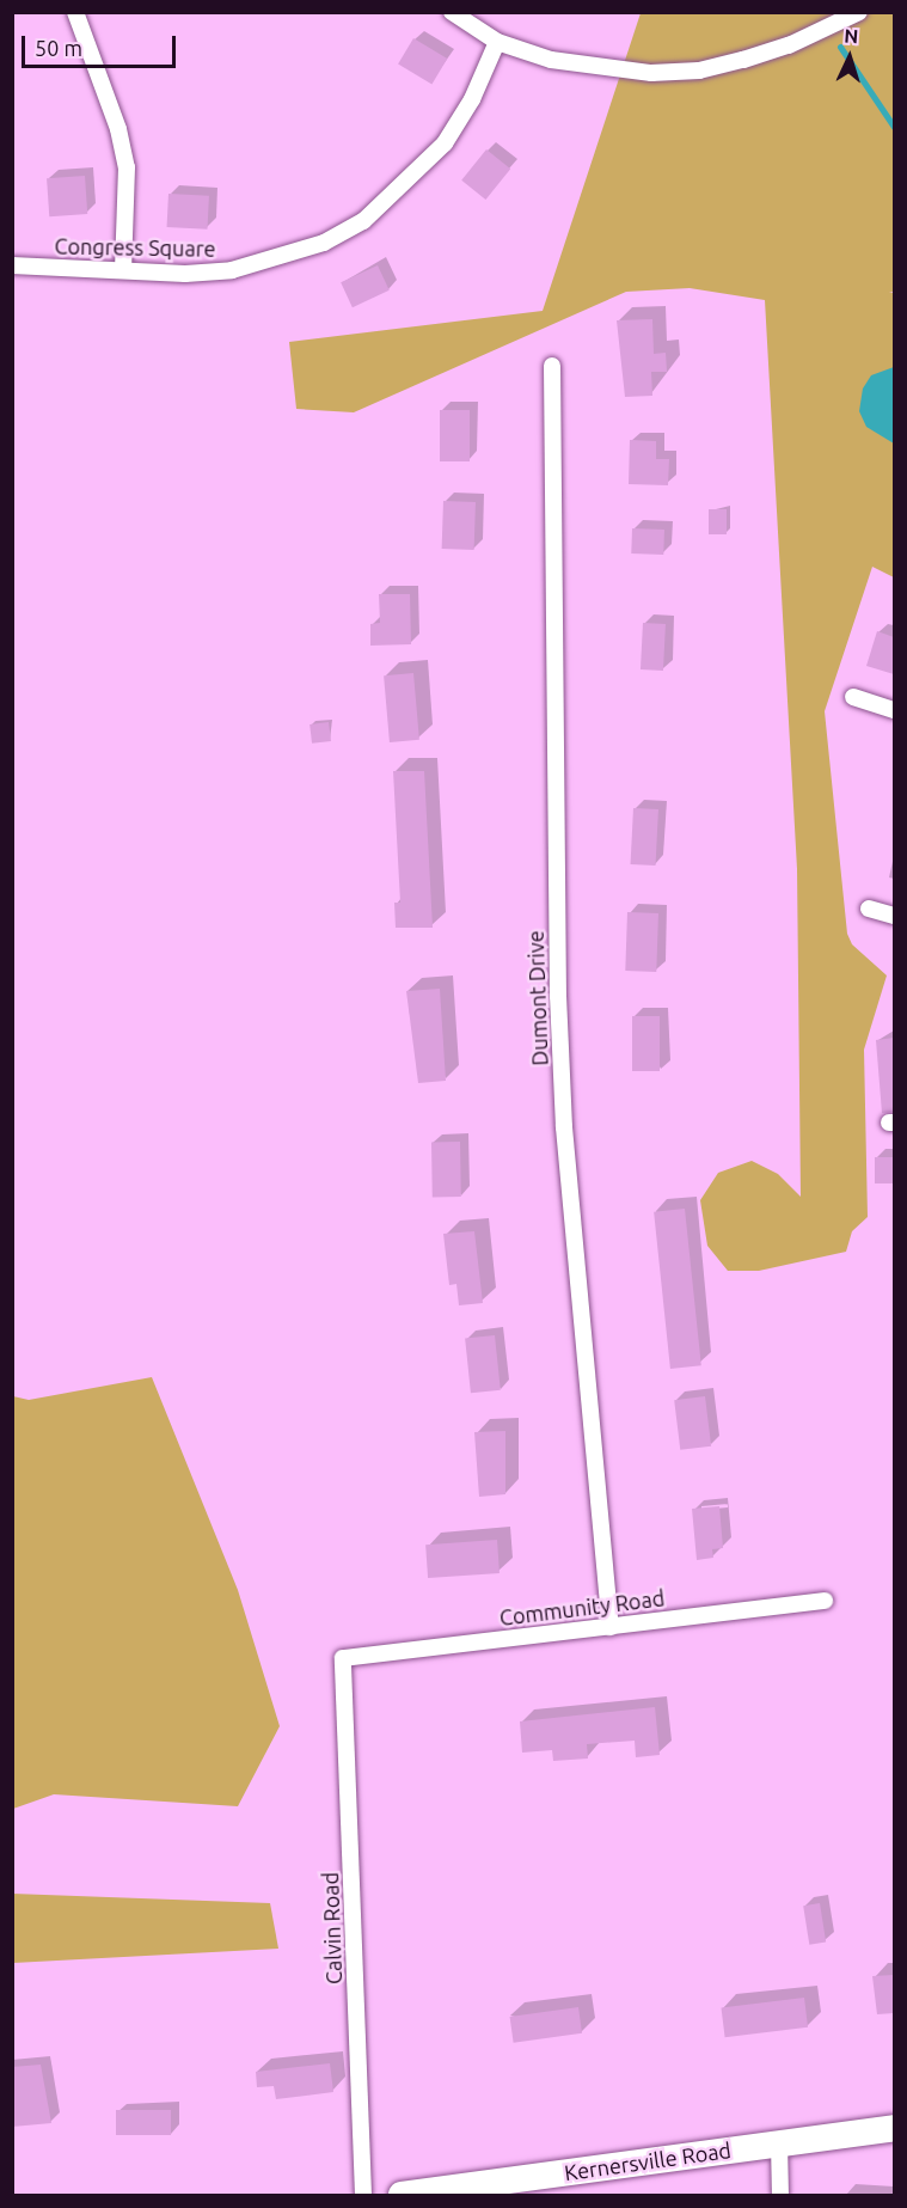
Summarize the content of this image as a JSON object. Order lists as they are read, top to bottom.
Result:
{
  "streets": {
    "main road": ["Kernersville Road"],
    "street": [
      "Congress Square",
      "Dumont Drive",
      "Community Road",
      "Calvin Road"
    ]
  },
  "crossings": [
    ["Dumont Drive", "Community Road"],
    ["Community Road", "Calvin Road"]
  ],
  "scale_bar": "50 m",
  "north": "top"
}
